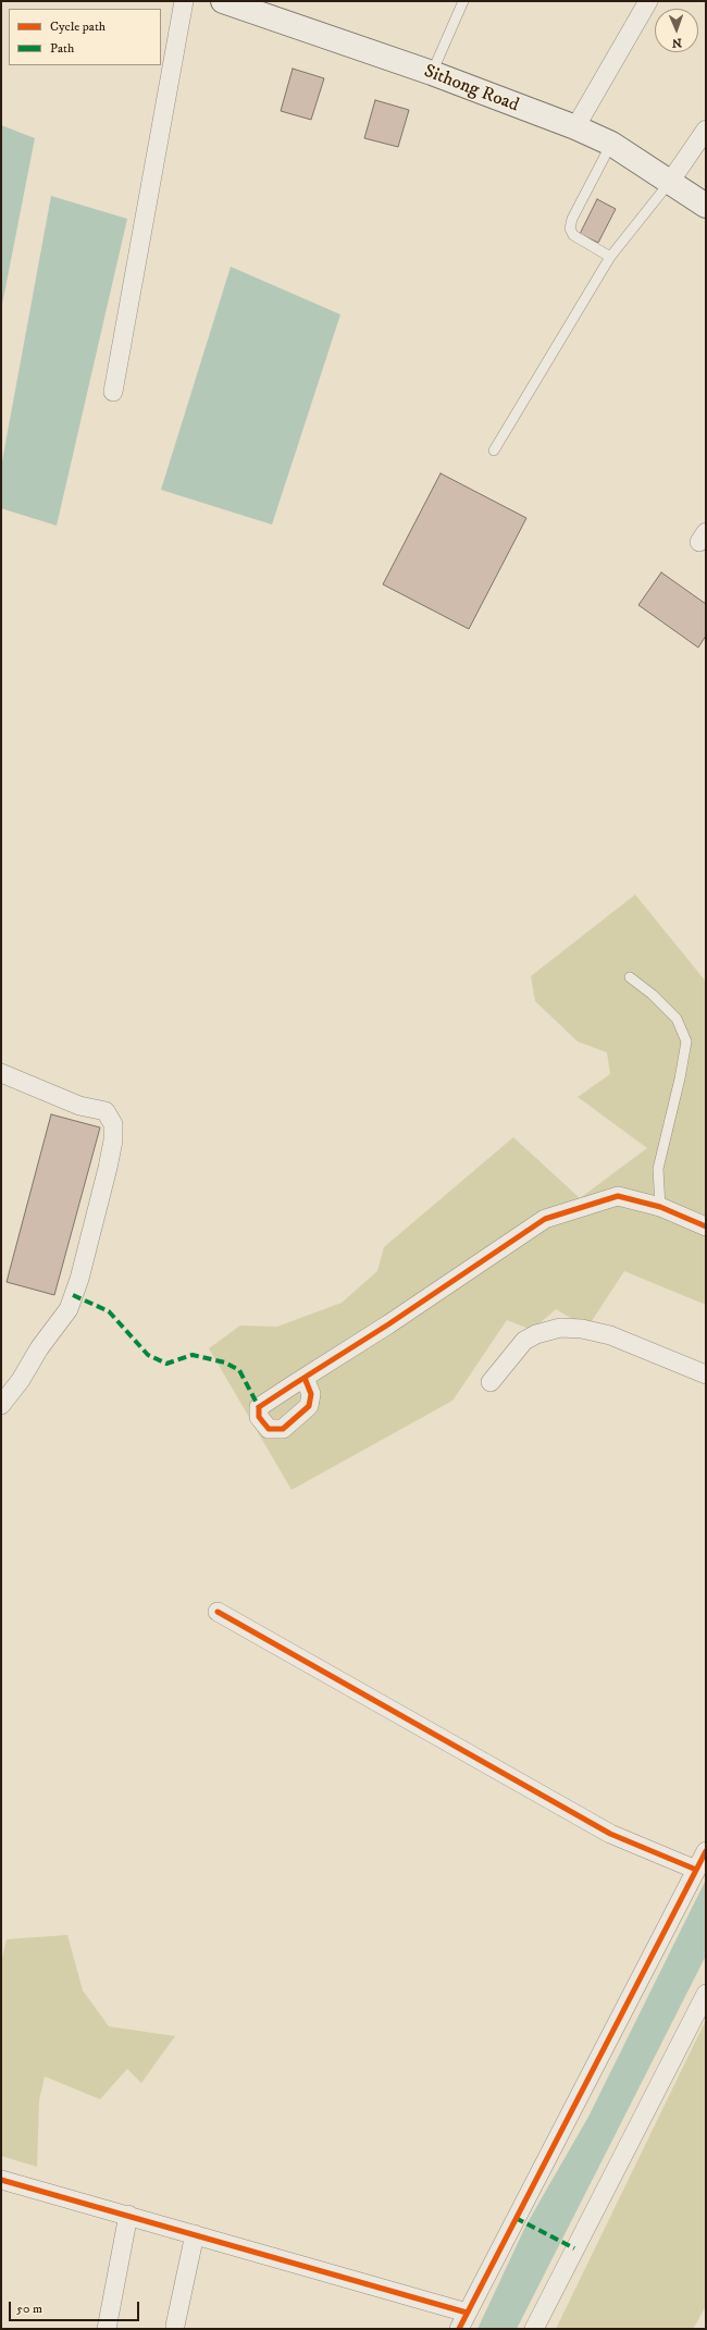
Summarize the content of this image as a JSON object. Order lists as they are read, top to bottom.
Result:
{
  "streets": {
    "main road": ["Sithong Road"]
  },
  "legend": ["Cycle path", "Path"],
  "scale_bar": "50 m",
  "north": "bottom"
}
